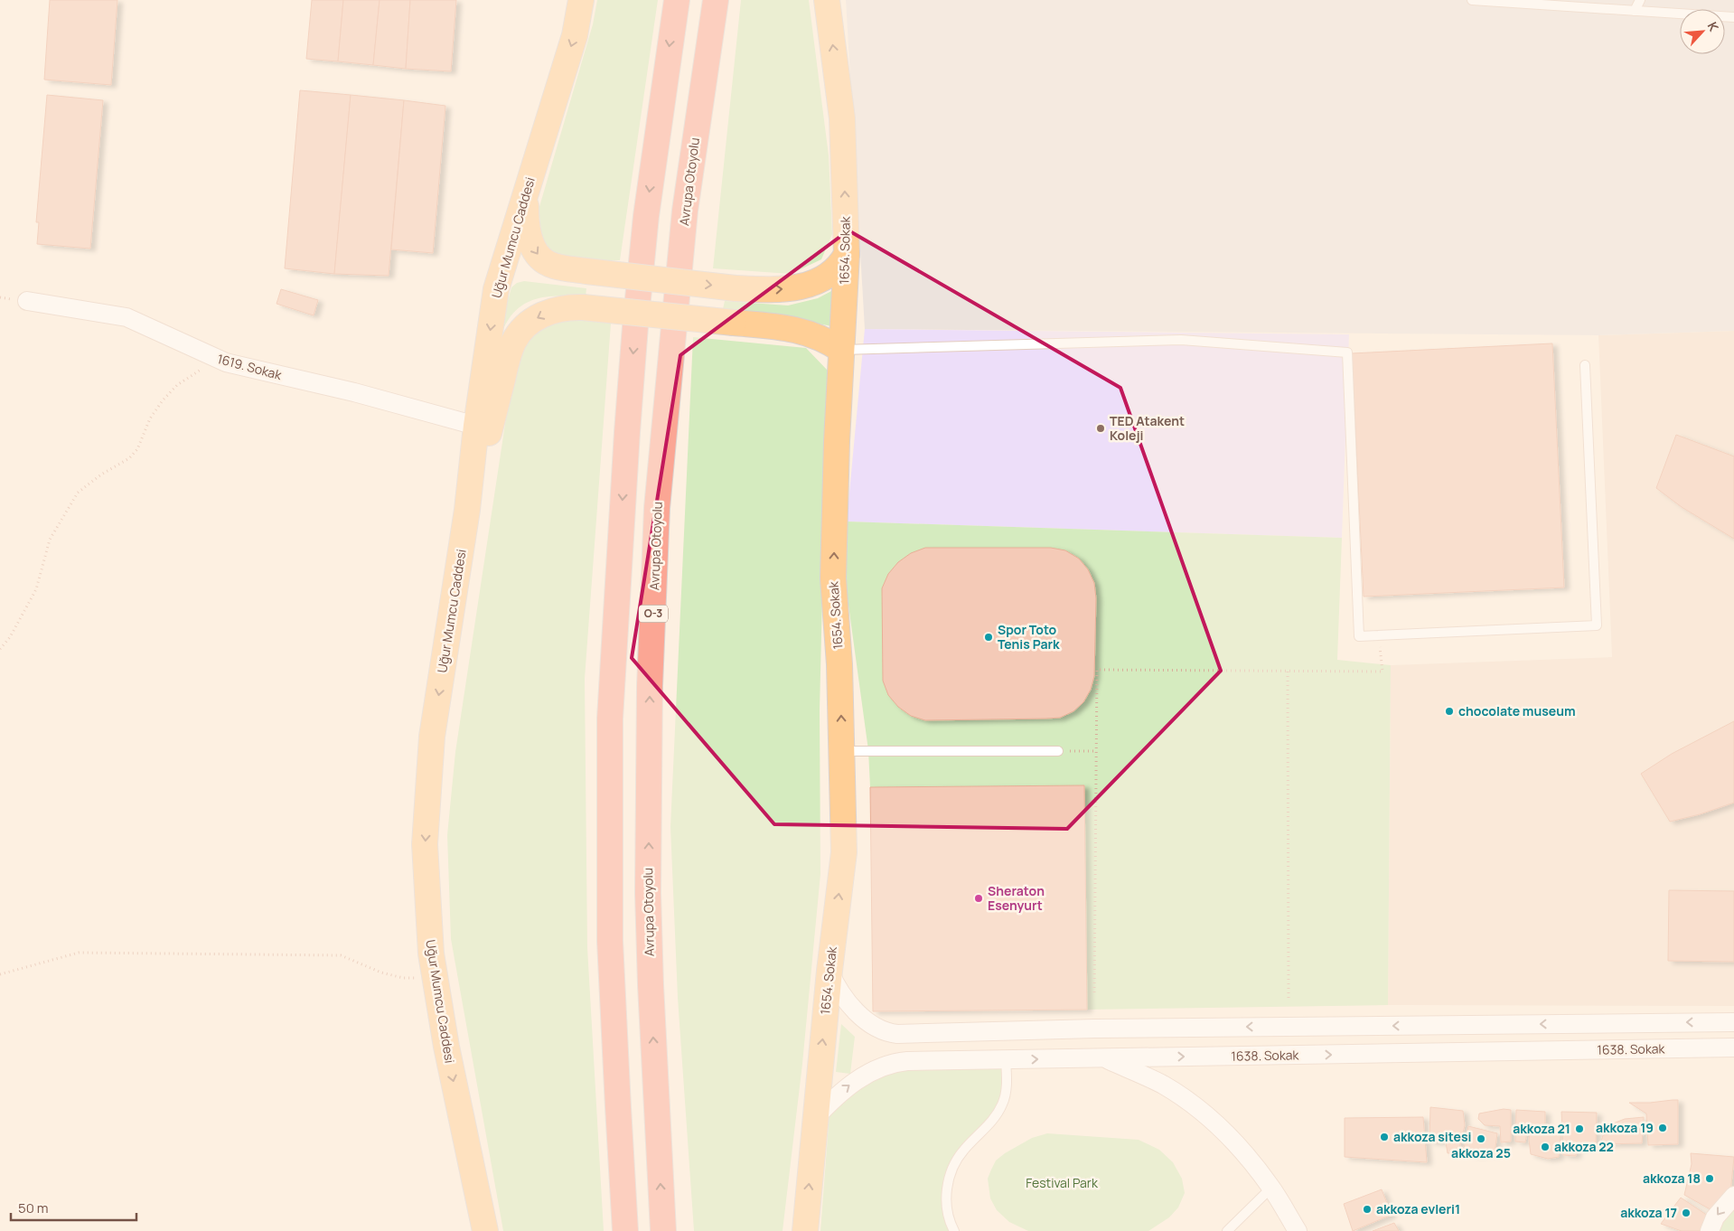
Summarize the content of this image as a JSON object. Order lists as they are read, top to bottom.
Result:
{
  "streets": {
    "highway": ["Avrupa Otoyolu", "O-3"],
    "main road": ["Uğur Mumcu Caddesi", "1654. Sokak"],
    "street": ["1619. Sokak", "1638. Sokak"]
  },
  "crossings": [
    ["Uğur Mumcu Caddesi", "1619. Sokak"],
    ["1654. Sokak", "1638. Sokak"]
  ],
  "one_way": ["Uğur Mumcu Caddesi", "1654. Sokak"],
  "parks": ["Festival Park"],
  "places": [
    "TED Atakent Koleji",
    "Spor Toto Tenis Park",
    "chocolate museum",
    "Sheraton Esenyurt",
    "akkoza 19",
    "akkoza 21",
    "akkoza sitesi",
    "akkoza 25",
    "akkoza 22",
    "akkoza 18",
    "akkoza evleri1",
    "akkoza 17"
  ],
  "scale_bar": "50 m",
  "north": "top right"
}
